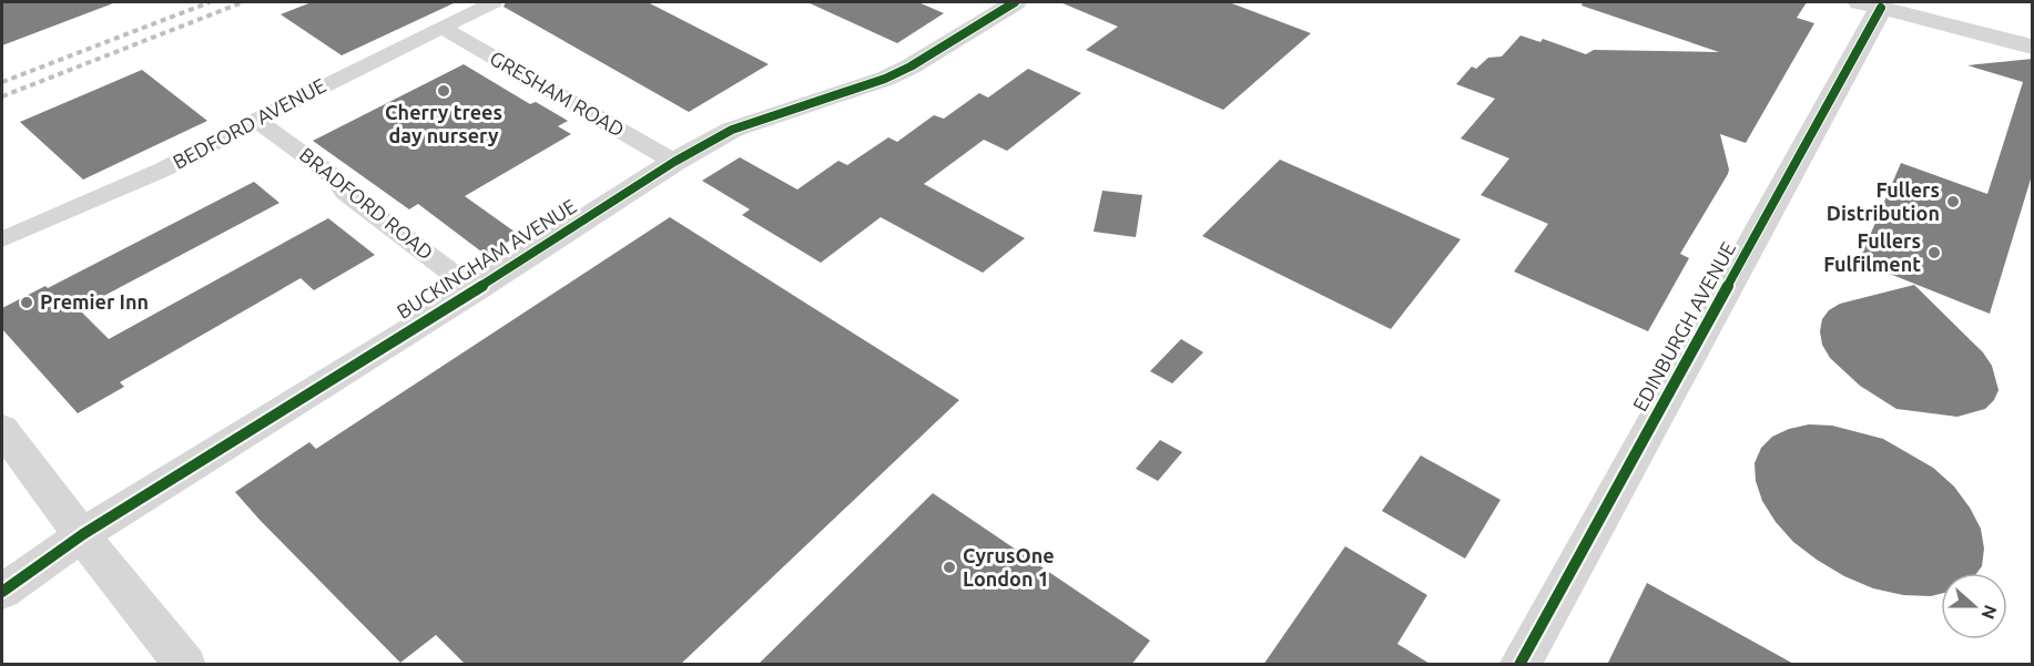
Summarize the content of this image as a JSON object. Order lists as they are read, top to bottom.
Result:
{
  "streets": {
    "street": [
      "GRESHAM ROAD",
      "BEDFORD AVENUE",
      "BRADFORD ROAD",
      "BUCKINGHAM AVENUE",
      "EDINBURGH AVENUE"
    ]
  },
  "crossings": [
    ["GRESHAM ROAD", "BEDFORD AVENUE"],
    ["GRESHAM ROAD", "BUCKINGHAM AVENUE"],
    ["BEDFORD AVENUE", "BRADFORD ROAD"],
    ["BRADFORD ROAD", "BUCKINGHAM AVENUE"]
  ],
  "places": [
    "Cherry trees day nursery",
    "Fullers Distribution",
    "Fullers Fulfilment",
    "Premier Inn",
    "CyrusOne London 1"
  ],
  "north": "right"
}
